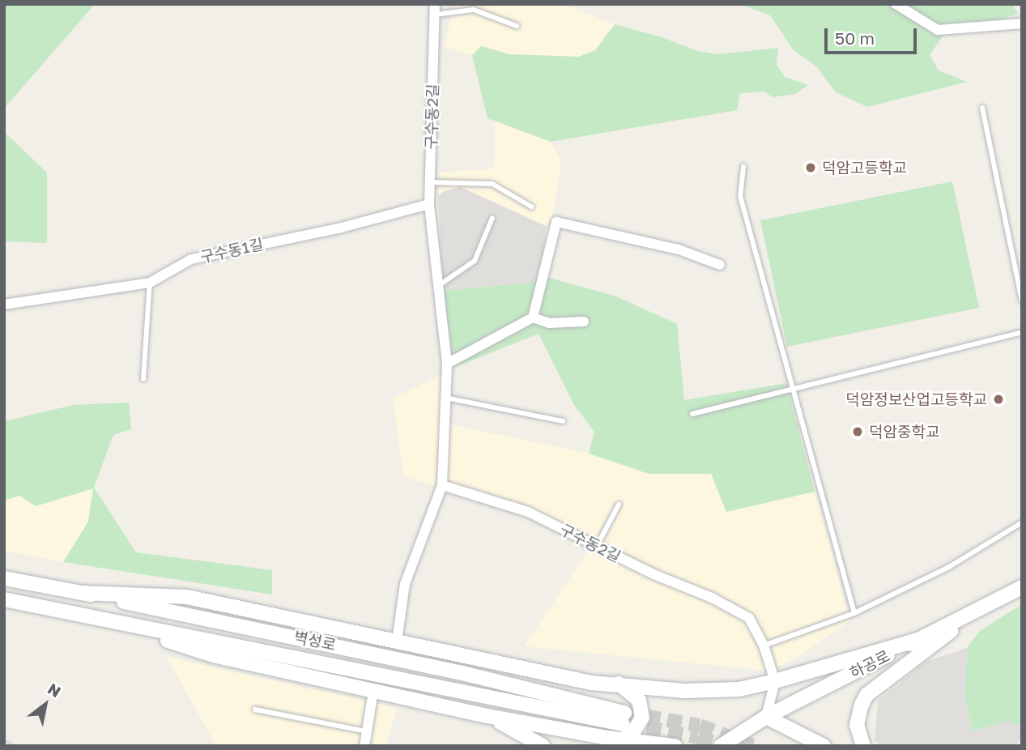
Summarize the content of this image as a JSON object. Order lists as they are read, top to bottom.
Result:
{
  "streets": {
    "main road": ["벽성로", "하공로"],
    "street": ["구수동2길", "구수동1길"]
  },
  "crossings": [
    ["구수동2길", "구수동1길"]
  ],
  "places": ["덕암고등학교", "덕암정보산업고등학교", "덕암중학교"],
  "scale_bar": "50 m",
  "north": "top right"
}
